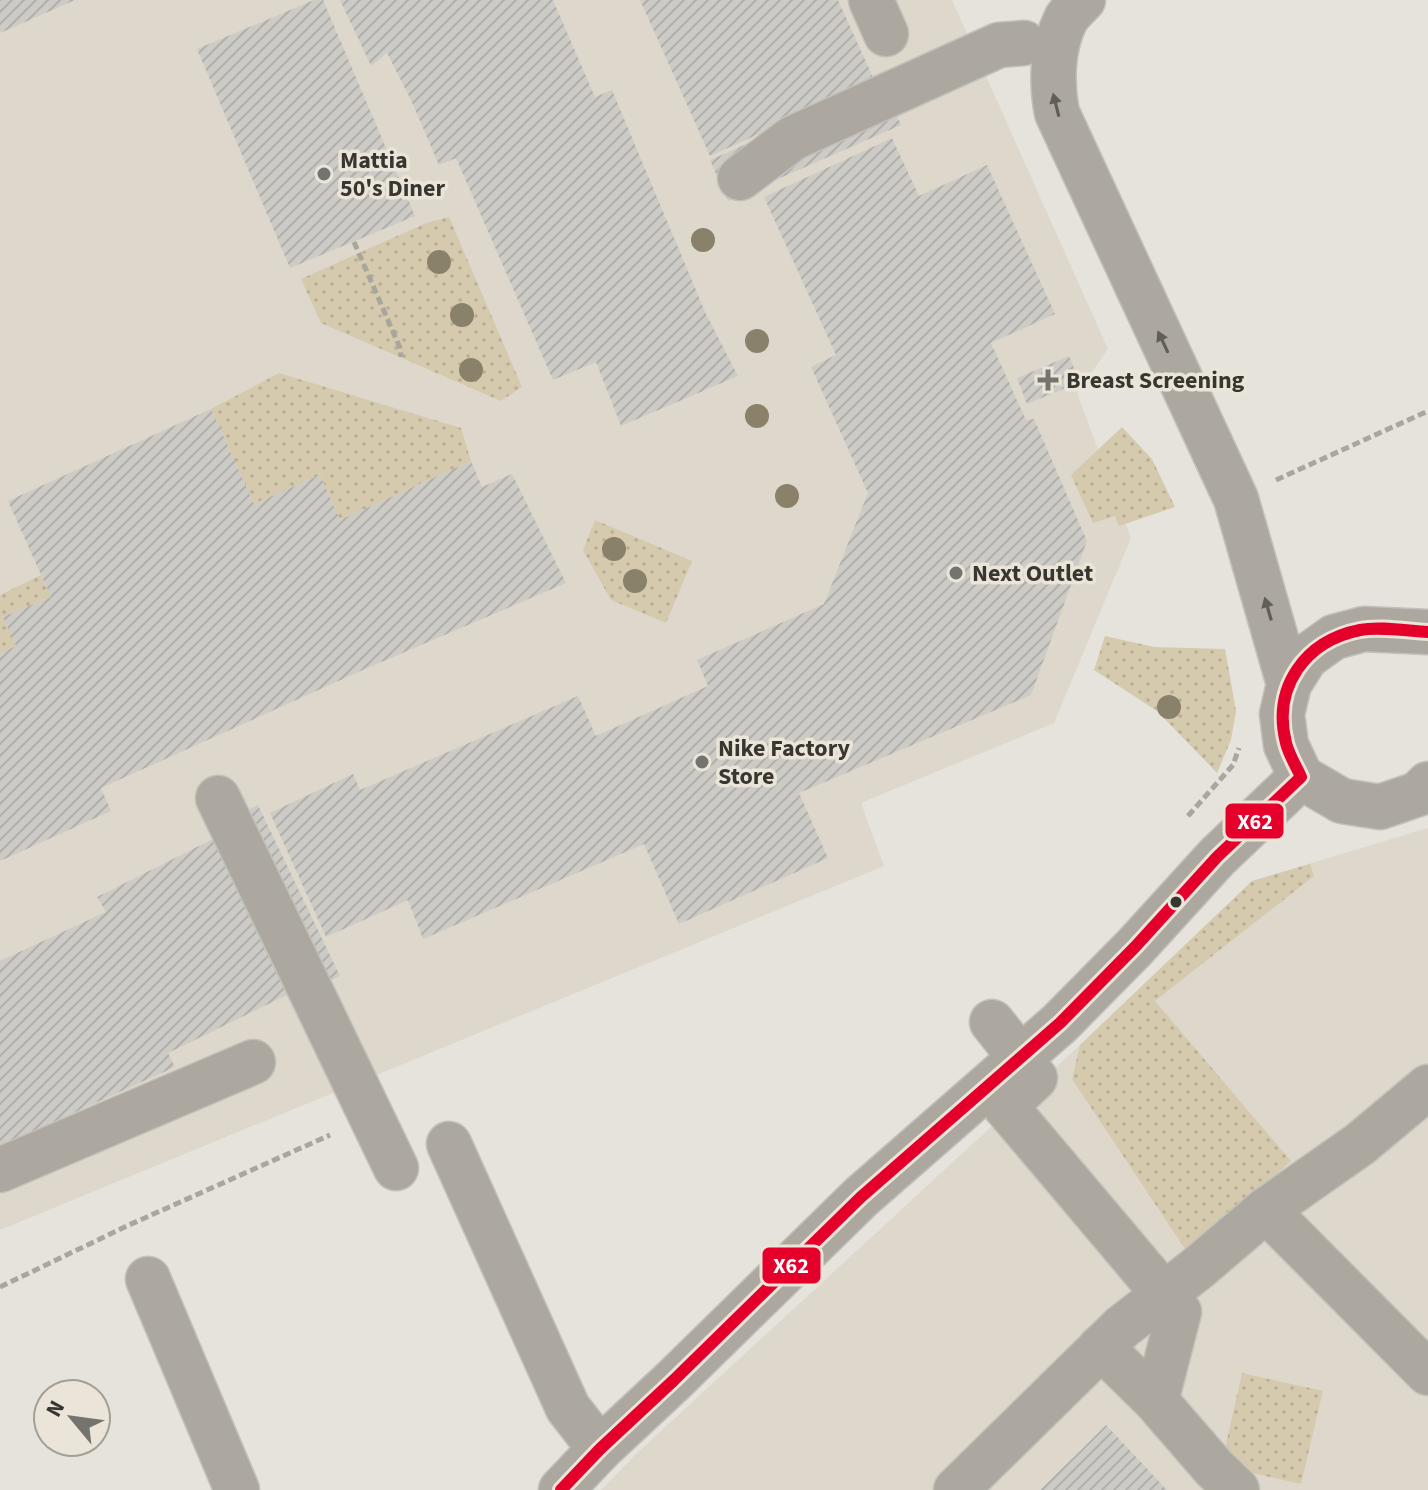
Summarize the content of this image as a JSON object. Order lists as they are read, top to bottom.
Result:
{
  "places": {
    "other": ["Mattia 50's Diner", "Next Outlet", "Nike Factory Store"],
    "health": ["Breast Screening"]
  },
  "lines": ["transit line X62"],
  "north": "top left"
}
